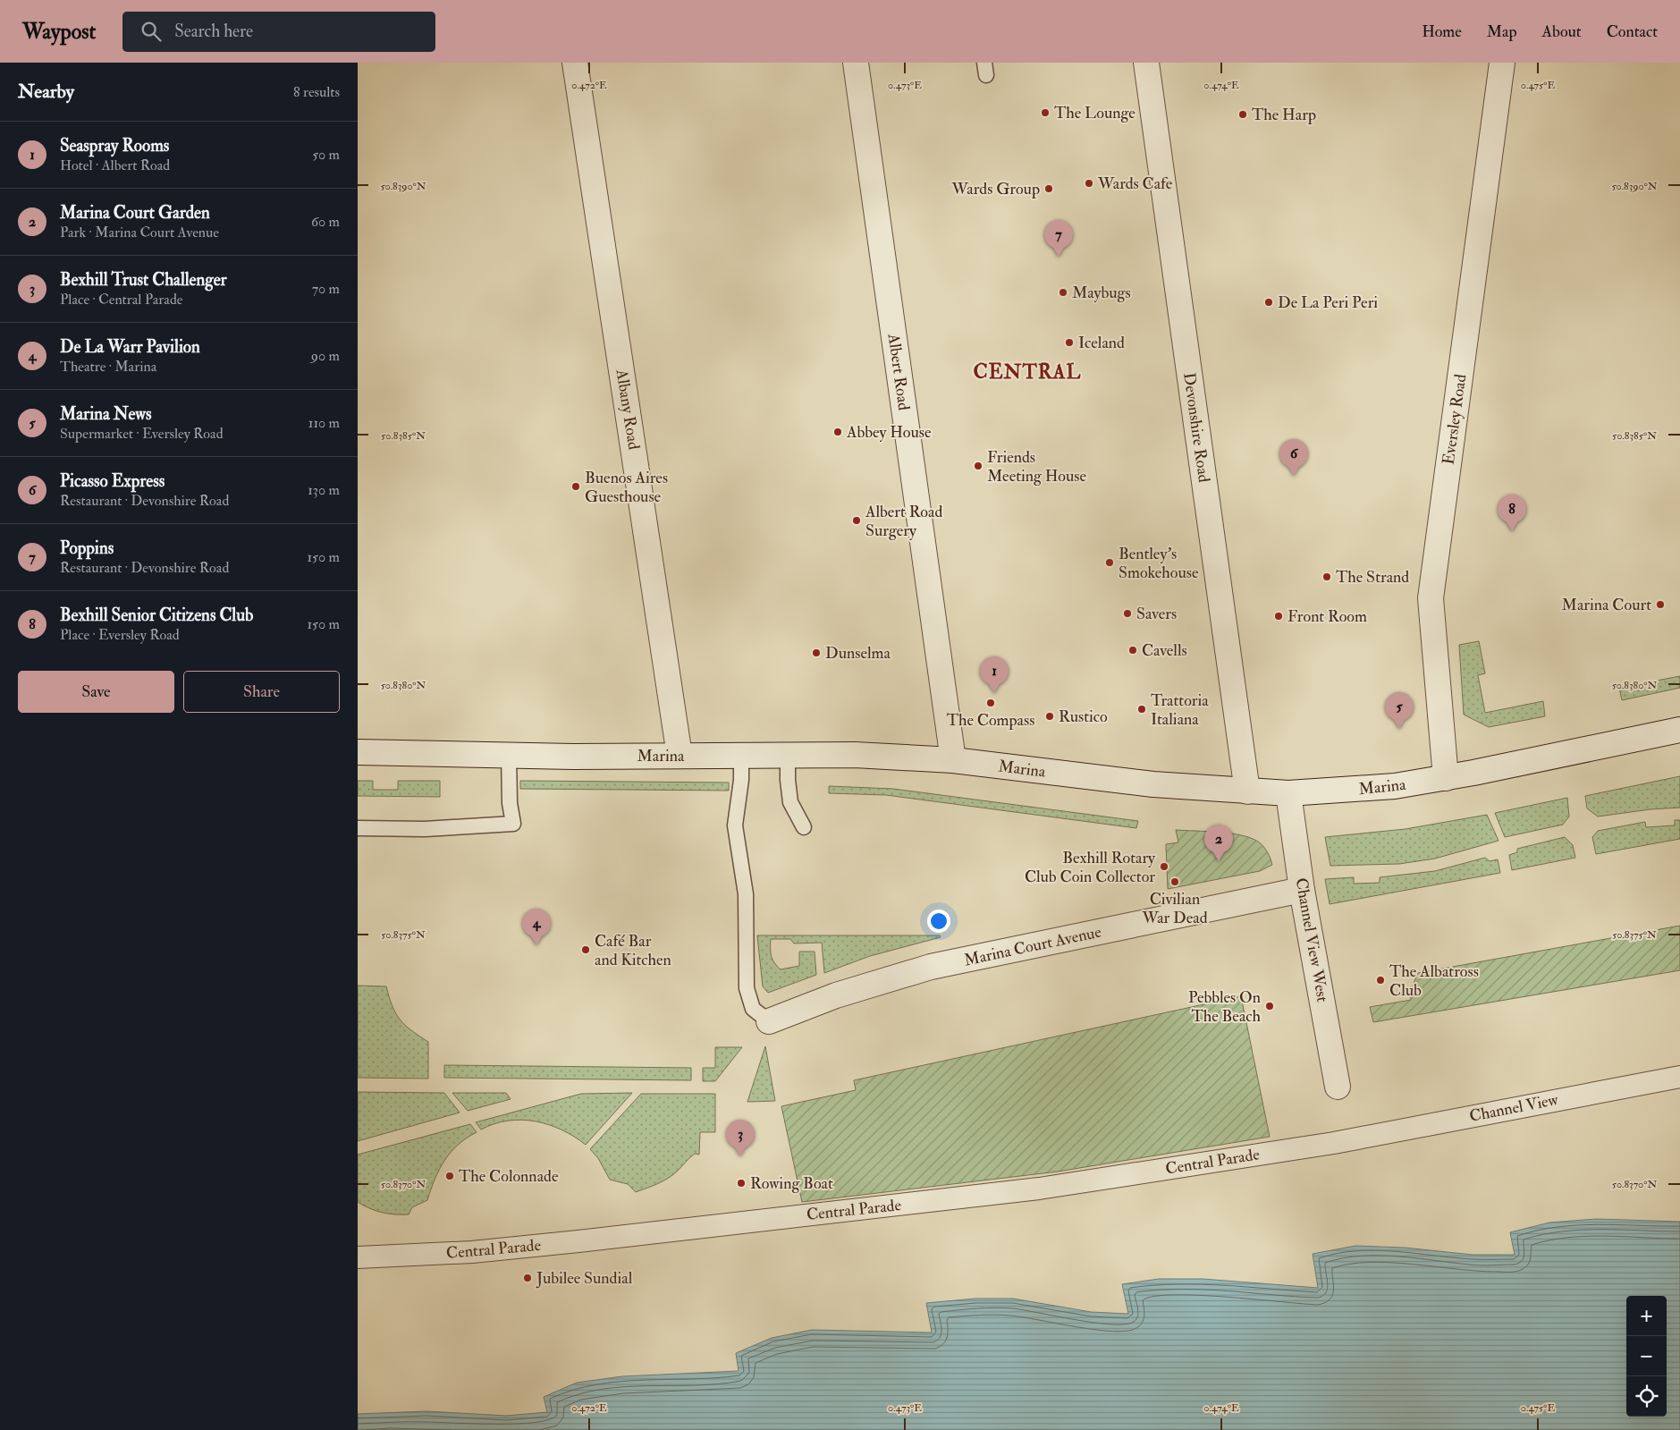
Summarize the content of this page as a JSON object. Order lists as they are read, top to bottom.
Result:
{
  "streets": {
    "street": [
      "Albert Road",
      "Albany Road",
      "Eversley Road",
      "Devonshire Road",
      "Marina",
      "Channel View West",
      "Marina Court Avenue",
      "Channel View",
      "Central Parade"
    ]
  },
  "crossings": [
    ["Albert Road", "Marina"],
    ["Albany Road", "Marina"],
    ["Eversley Road", "Marina"],
    ["Devonshire Road", "Marina"],
    ["Marina", "Channel View West"],
    ["Channel View West", "Marina Court Avenue"],
    ["Channel View", "Central Parade"]
  ],
  "districts": ["CENTRAL"],
  "places": [
    "The Lounge",
    "The Harp",
    "Wards Cafe",
    "Wards Group",
    "Maybugs",
    "De La Peri Peri",
    "Iceland",
    "Abbey House",
    "Friends Meeting House",
    "Buenos Aires Guesthouse",
    "Albert Road Surgery",
    "Bentley's Smokehouse",
    "The Strand",
    "Marina Court",
    "Savers",
    "Front Room",
    "Cavells",
    "Dunselma",
    "The Compass",
    "Trattoria Italiana",
    "Rustico",
    "Bexhill Rotary Club Coin Collector",
    "Civilian War Dead",
    "Café Bar and Kitchen",
    "The Albatross Club",
    "Pebbles On The Beach",
    "The Colonnade",
    "Rowing Boat",
    "Jubilee Sundial"
  ],
  "page": {
    "header": "Waypost",
    "search": "Search here",
    "nav": [
      "Home",
      "Map",
      "About",
      "Contact"
    ],
    "heading": ["Nearby", "8 results"],
    "list": [
      {
        "mark": "1",
        "name": "Seaspray Rooms",
        "note": "Hotel · Albert Road",
        "value": "50 m"
      },
      {
        "mark": "2",
        "name": "Marina Court Garden",
        "note": "Park · Marina Court Avenue",
        "value": "60 m"
      },
      {
        "mark": "3",
        "name": "Bexhill Trust Challenger",
        "note": "Place · Central Parade",
        "value": "70 m"
      },
      {
        "mark": "4",
        "name": "De La Warr Pavilion",
        "note": "Theatre · Marina",
        "value": "90 m"
      },
      {
        "mark": "5",
        "name": "Marina News",
        "note": "Supermarket · Eversley Road",
        "value": "110 m"
      },
      {
        "mark": "6",
        "name": "Picasso Express",
        "note": "Restaurant · Devonshire Road",
        "value": "130 m"
      },
      {
        "mark": "7",
        "name": "Poppins",
        "note": "Restaurant · Devonshire Road",
        "value": "150 m"
      },
      {
        "mark": "8",
        "name": "Bexhill Senior Citizens Club",
        "note": "Place · Eversley Road",
        "value": "150 m"
      }
    ],
    "pins": [
      "7",
      "6",
      "8",
      "1",
      "5",
      "2",
      "4",
      "3"
    ],
    "buttons": ["Save", "Share"],
    "map_buttons": ["+", "−"]
  },
  "coordinates": [
    "0.472°E",
    "0.473°E",
    "0.474°E",
    "0.475°E",
    "50.8390°N",
    "50.8385°N",
    "50.8380°N",
    "50.8375°N",
    "50.8370°N"
  ]
}
